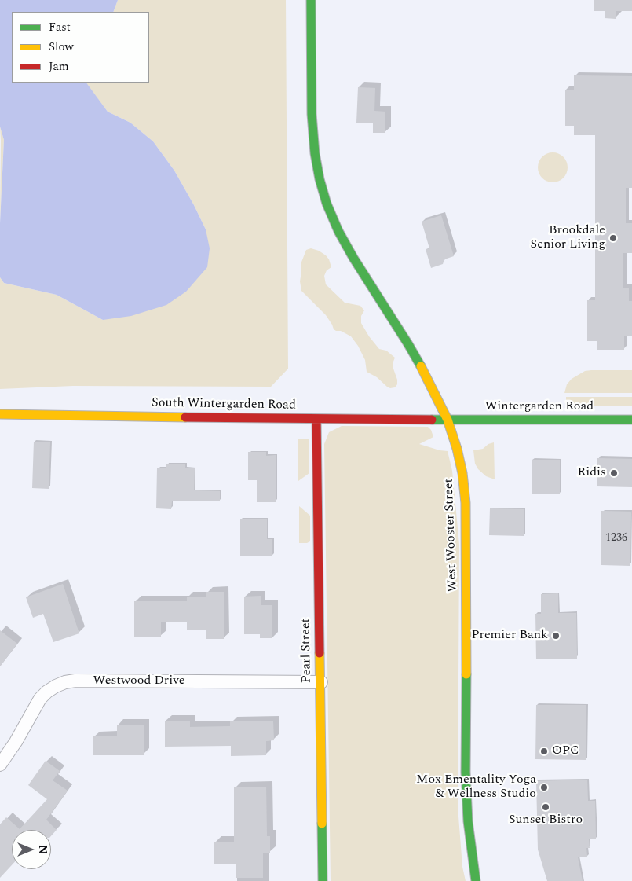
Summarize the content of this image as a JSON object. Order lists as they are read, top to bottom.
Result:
{
  "streets": {
    "street": [
      "South Wintergarden Road",
      "Wintergarden Road",
      "West Wooster Street",
      "Pearl Street",
      "Westwood Drive"
    ]
  },
  "crossings": [
    ["South Wintergarden Road", "Wintergarden Road"],
    ["South Wintergarden Road", "West Wooster Street"],
    ["South Wintergarden Road", "Pearl Street"],
    ["Wintergarden Road", "West Wooster Street"],
    ["Pearl Street", "Westwood Drive"]
  ],
  "places": [
    "Brookdale Senior Living",
    "Ridis",
    "Premier Bank",
    "OPC",
    "Mox Ementality Yoga & Wellness Studio",
    "Sunset Bistro"
  ],
  "house_numbers": ["1236"],
  "legend": ["Fast", "Slow", "Jam"],
  "north": "right"
}
